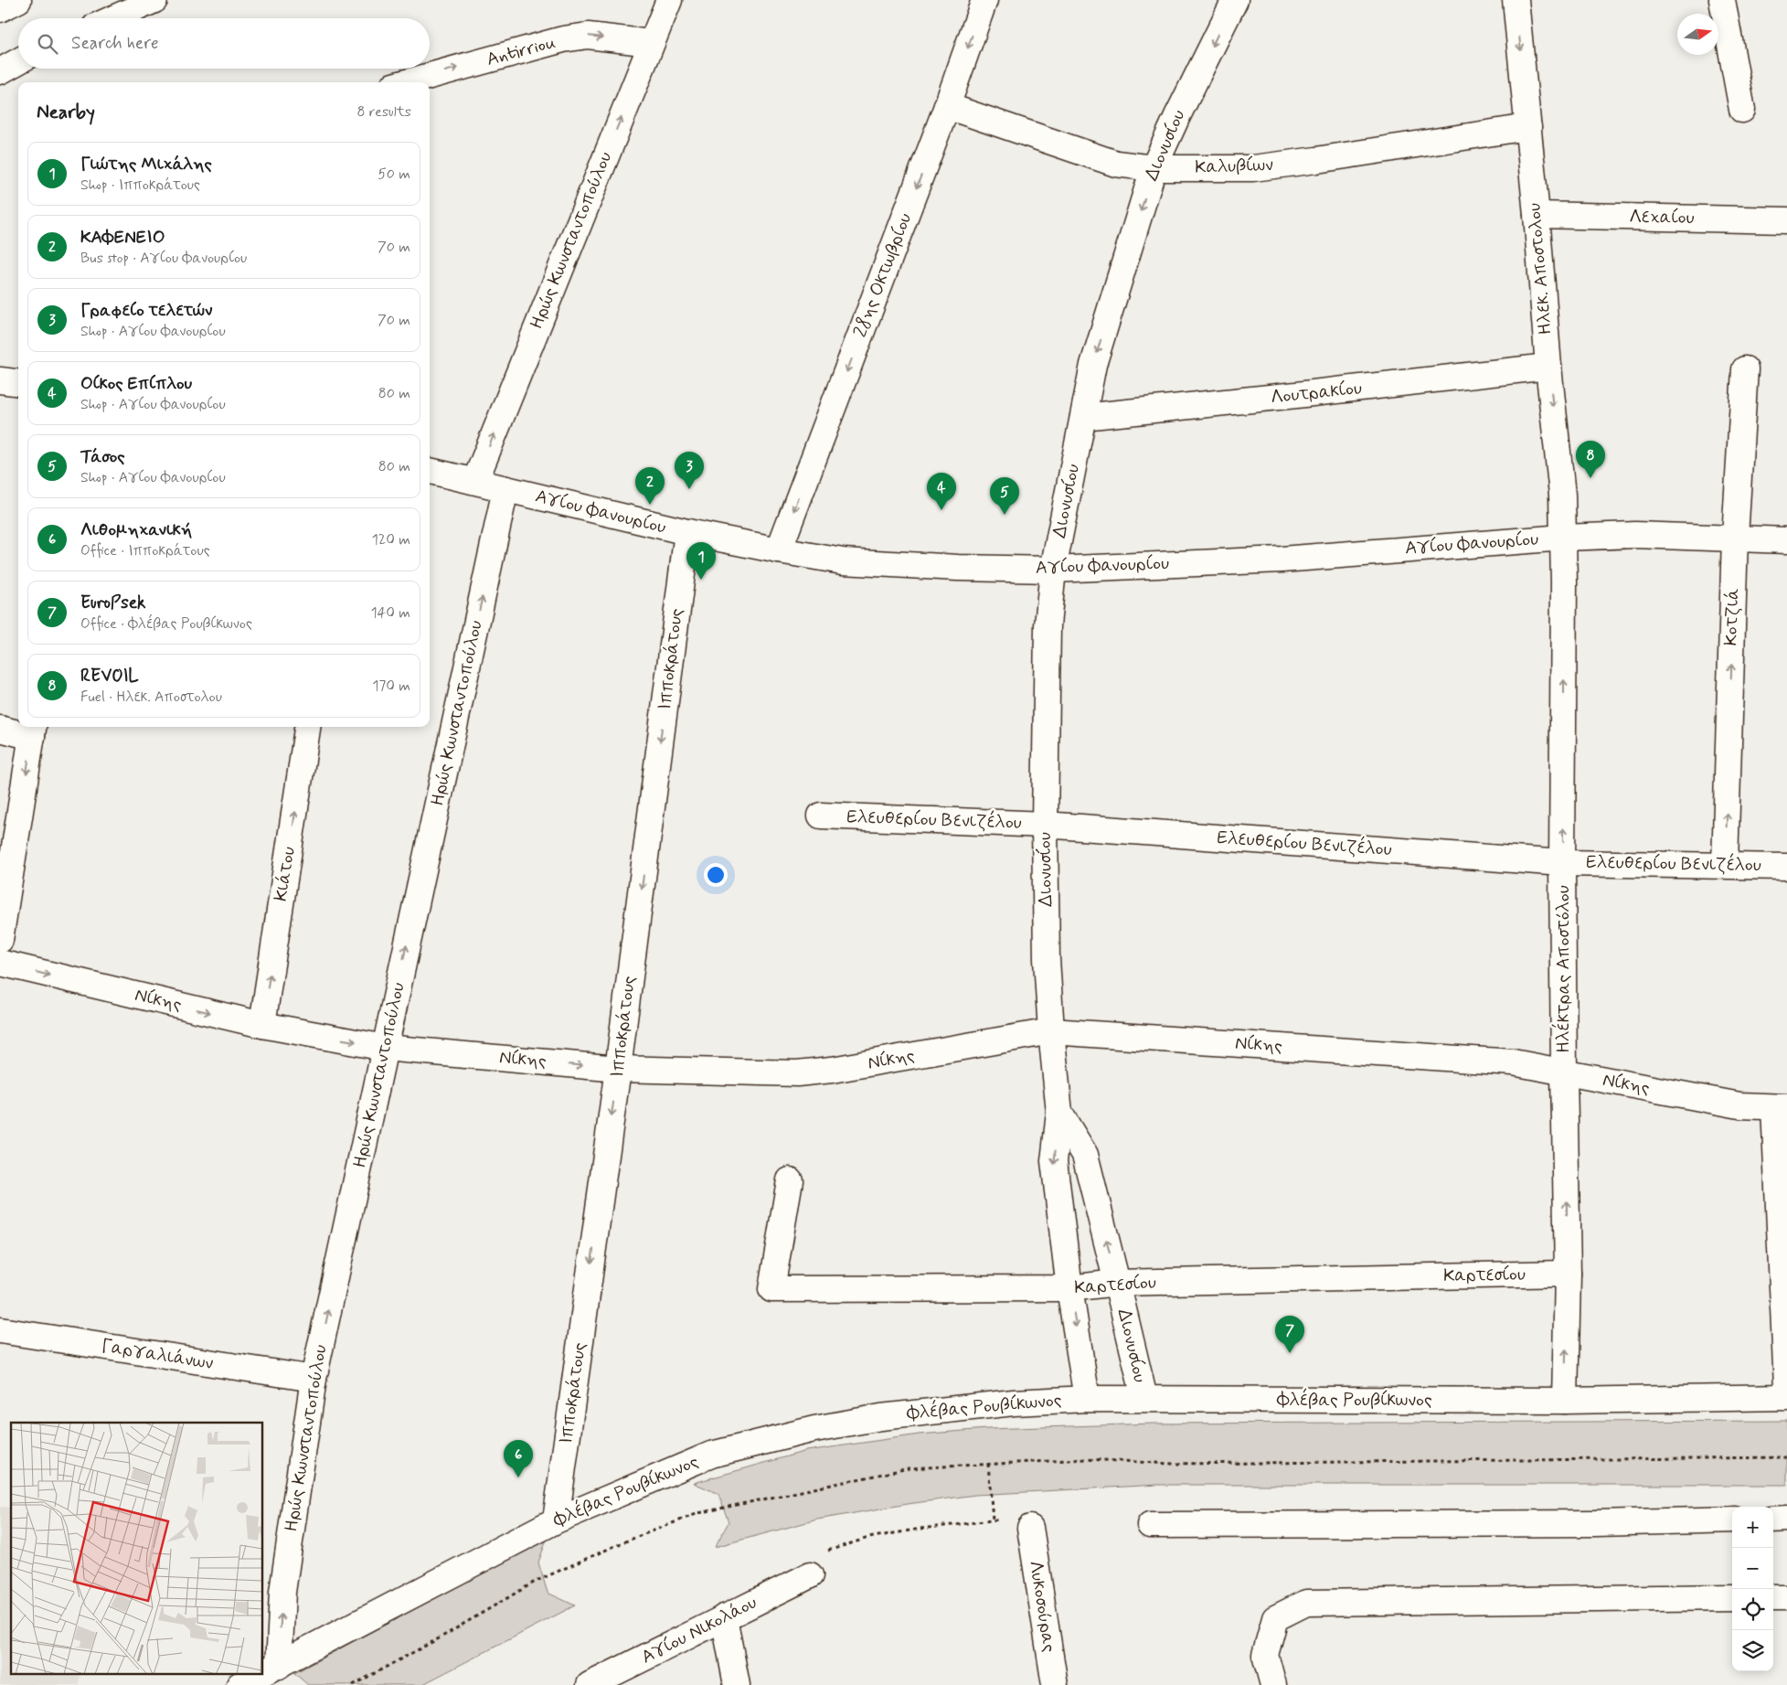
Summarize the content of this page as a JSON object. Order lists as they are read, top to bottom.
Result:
{
  "streets": {
    "street": [
      "Antirriou",
      "Διονυσίου",
      "Καλυβίων",
      "Λεχαίου",
      "Ηρώς Κωνσταντοπούλου",
      "Ηλεκ. Αποστολου",
      "28ης Οκτωβρίου",
      "Λουτρακίου",
      "Αγίου Φανουρίου",
      "Κοτζιά",
      "Ιπποκράτους",
      "Ελευθερίου Βενιζέλου",
      "Κιάτου",
      "Ηλέκτρας Αποστόλου",
      "Νίκης",
      "Καρτεσίου",
      "Γαργαλιάνων",
      "Φλέβας Ρουβίκωνος",
      "Λυκοσούρας",
      "Αγίου Νικολάου"
    ]
  },
  "crossings": [
    ["Antirriou", "Ηρώς Κωνσταντοπούλου"],
    ["Διονυσίου", "Καλυβίων"],
    ["Διονυσίου", "Λουτρακίου"],
    ["Διονυσίου", "Αγίου Φανουρίου"],
    ["Διονυσίου", "Ελευθερίου Βενιζέλου"],
    ["Διονυσίου", "Νίκης"],
    ["Διονυσίου", "Καρτεσίου"],
    ["Διονυσίου", "Φλέβας Ρουβίκωνος"],
    ["Καλυβίων", "Ηλεκ. Αποστολου"],
    ["Καλυβίων", "28ης Οκτωβρίου"],
    ["Λεχαίου", "Ηλεκ. Αποστολου"],
    ["Ηρώς Κωνσταντοπούλου", "Αγίου Φανουρίου"],
    ["Ηρώς Κωνσταντοπούλου", "Νίκης"],
    ["Ηρώς Κωνσταντοπούλου", "Γαργαλιάνων"],
    ["Ηρώς Κωνσταντοπούλου", "Φλέβας Ρουβίκωνος"],
    ["Ηλεκ. Αποστολου", "Λουτρακίου"],
    ["Ηλεκ. Αποστολου", "Αγίου Φανουρίου"],
    ["Ηλεκ. Αποστολου", "Ηλέκτρας Αποστόλου"],
    ["28ης Οκτωβρίου", "Αγίου Φανουρίου"],
    ["Αγίου Φανουρίου", "Κοτζιά"],
    ["Αγίου Φανουρίου", "Ιπποκράτους"],
    ["Αγίου Φανουρίου", "Ηλέκτρας Αποστόλου"],
    ["Κοτζιά", "Ελευθερίου Βενιζέλου"],
    ["Ιπποκράτους", "Νίκης"],
    ["Ιπποκράτους", "Φλέβας Ρουβίκωνος"],
    ["Ελευθερίου Βενιζέλου", "Ηλέκτρας Αποστόλου"],
    ["Κιάτου", "Νίκης"],
    ["Ηλέκτρας Αποστόλου", "Νίκης"],
    ["Ηλέκτρας Αποστόλου", "Καρτεσίου"],
    ["Ηλέκτρας Αποστόλου", "Φλέβας Ρουβίκωνος"]
  ],
  "one_way": [
    "Antirriou",
    "Ηρώς Κωνσταντοπούλου",
    "28ης Οκτωβρίου",
    "Κοτζιά",
    "Ιπποκράτους",
    "Κιάτου"
  ],
  "north": "right",
  "page": {
    "search": "Search here",
    "heading": ["Nearby", "8 results"],
    "list": [
      {
        "mark": "1",
        "name": "Γιώτης Μιχάλης",
        "note": "Shop · Ιπποκράτους",
        "value": "50 m"
      },
      {
        "mark": "2",
        "name": "ΚΑΦΕΝΕΙΟ",
        "note": "Bus stop · Αγίου Φανουρίου",
        "value": "70 m"
      },
      {
        "mark": "3",
        "name": "Γραφείο τελετών",
        "note": "Shop · Αγίου Φανουρίου",
        "value": "70 m"
      },
      {
        "mark": "4",
        "name": "Οίκος Επίπλου",
        "note": "Shop · Αγίου Φανουρίου",
        "value": "80 m"
      },
      {
        "mark": "5",
        "name": "Τάσος",
        "note": "Shop · Αγίου Φανουρίου",
        "value": "80 m"
      },
      {
        "mark": "6",
        "name": "Λιθομηχανική",
        "note": "Office · Ιπποκράτους",
        "value": "120 m"
      },
      {
        "mark": "7",
        "name": "EuroPsek",
        "note": "Office · Φλέβας Ρουβίκωνος",
        "value": "140 m"
      },
      {
        "mark": "8",
        "name": "REVOIL",
        "note": "Fuel · Ηλεκ. Αποστολου",
        "value": "170 m"
      }
    ],
    "pins": [
      "8",
      "3",
      "2",
      "4",
      "5",
      "1",
      "7",
      "6"
    ],
    "map_buttons": ["+", "−"]
  }
}
